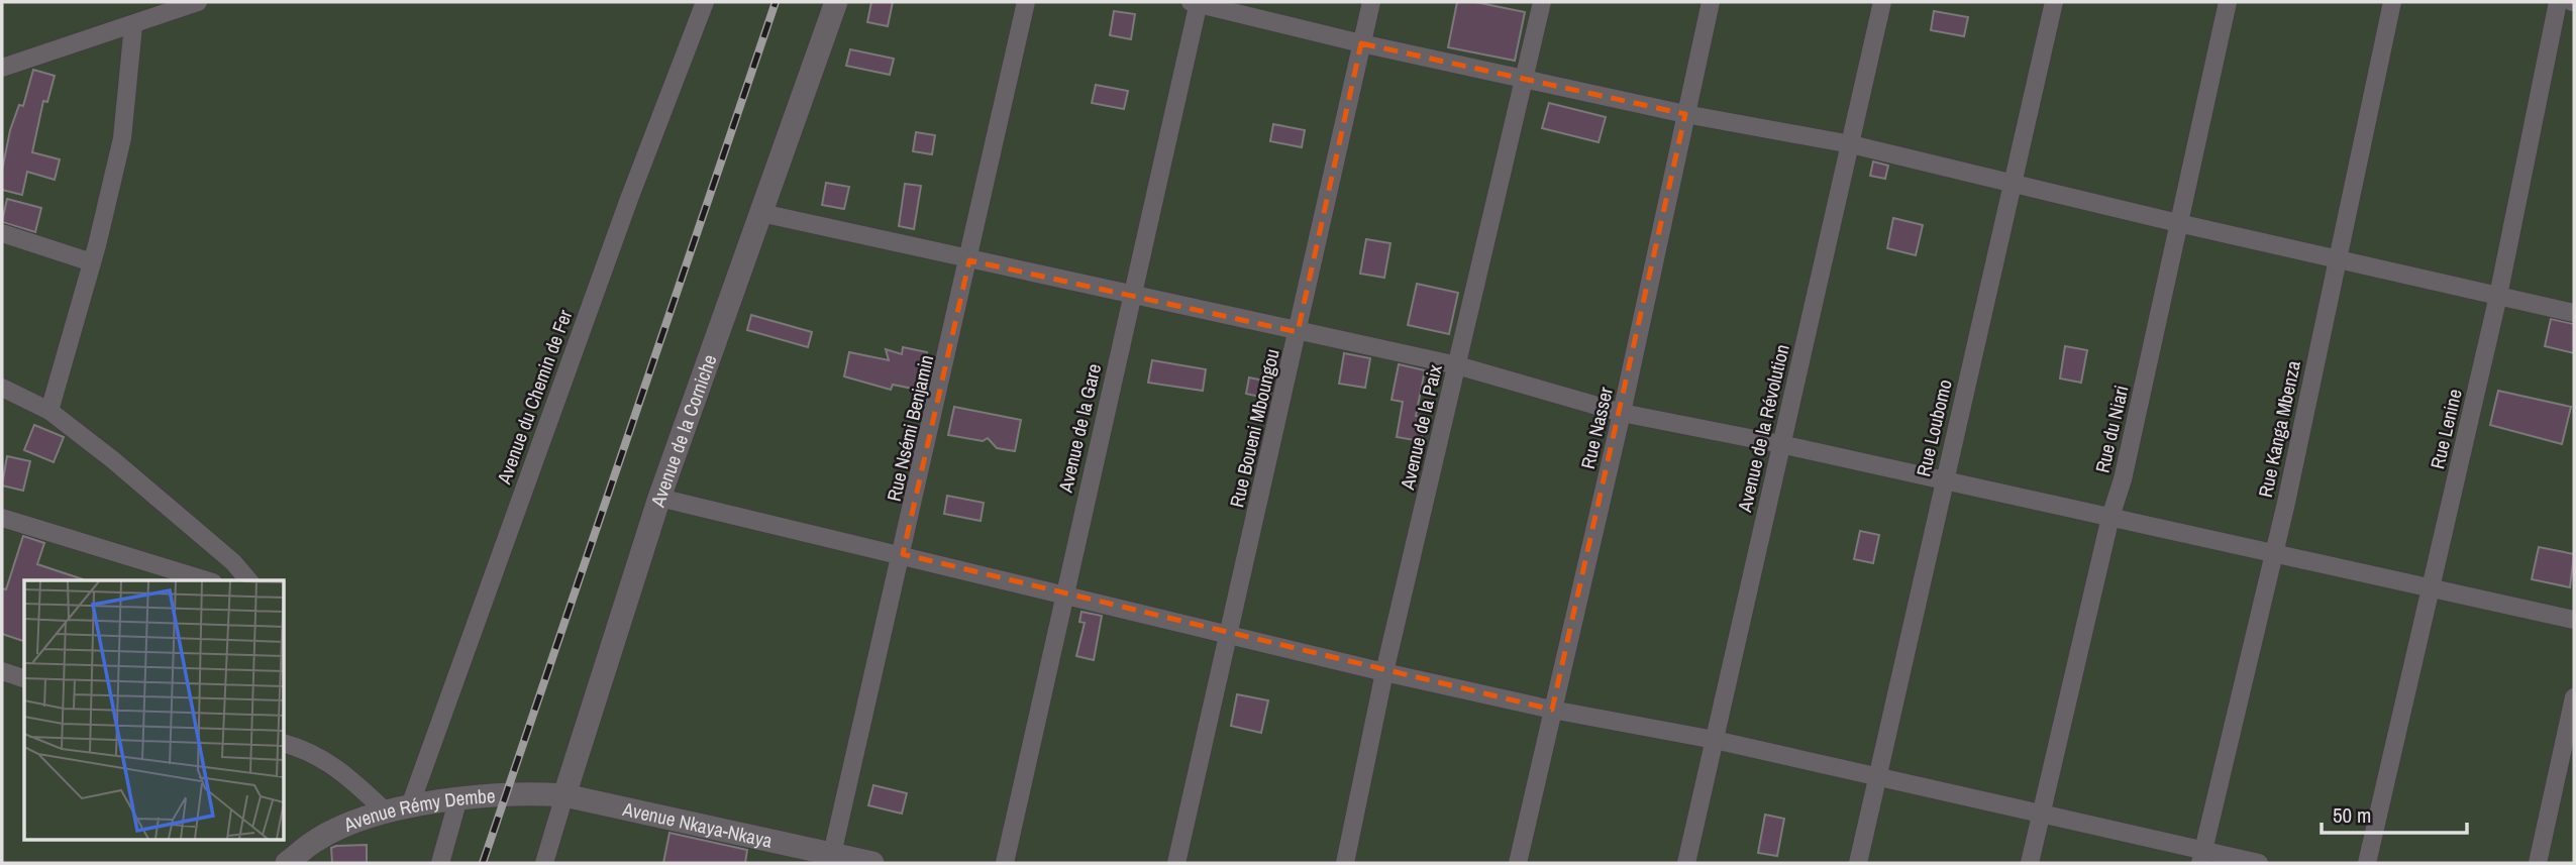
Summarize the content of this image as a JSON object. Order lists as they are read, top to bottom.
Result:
{
  "streets": {
    "street": [
      "Avenue du Chemin de Fer",
      "Avenue de la Paix",
      "Rue Nsémi Benjamin",
      "Avenue de la Gare",
      "Rue Boueni Mboungou",
      "Rue Nasser",
      "Avenue de la Révolution",
      "Rue Loubomo",
      "Rue du Niari",
      "Rue Kanga Mbenza",
      "Rue Lenine",
      "Avenue de la Corniche",
      "Avenue Rémy Dembe",
      "Avenue Nkaya-Nkaya"
    ]
  },
  "crossings": [
    ["Avenue du Chemin de Fer", "Avenue Rémy Dembe"],
    ["Rue Nsémi Benjamin", "Avenue Nkaya-Nkaya"],
    ["Avenue de la Corniche", "Avenue Rémy Dembe"],
    ["Avenue de la Corniche", "Avenue Nkaya-Nkaya"],
    ["Avenue Rémy Dembe", "Avenue Nkaya-Nkaya"]
  ],
  "scale_bar": "50 m"
}
